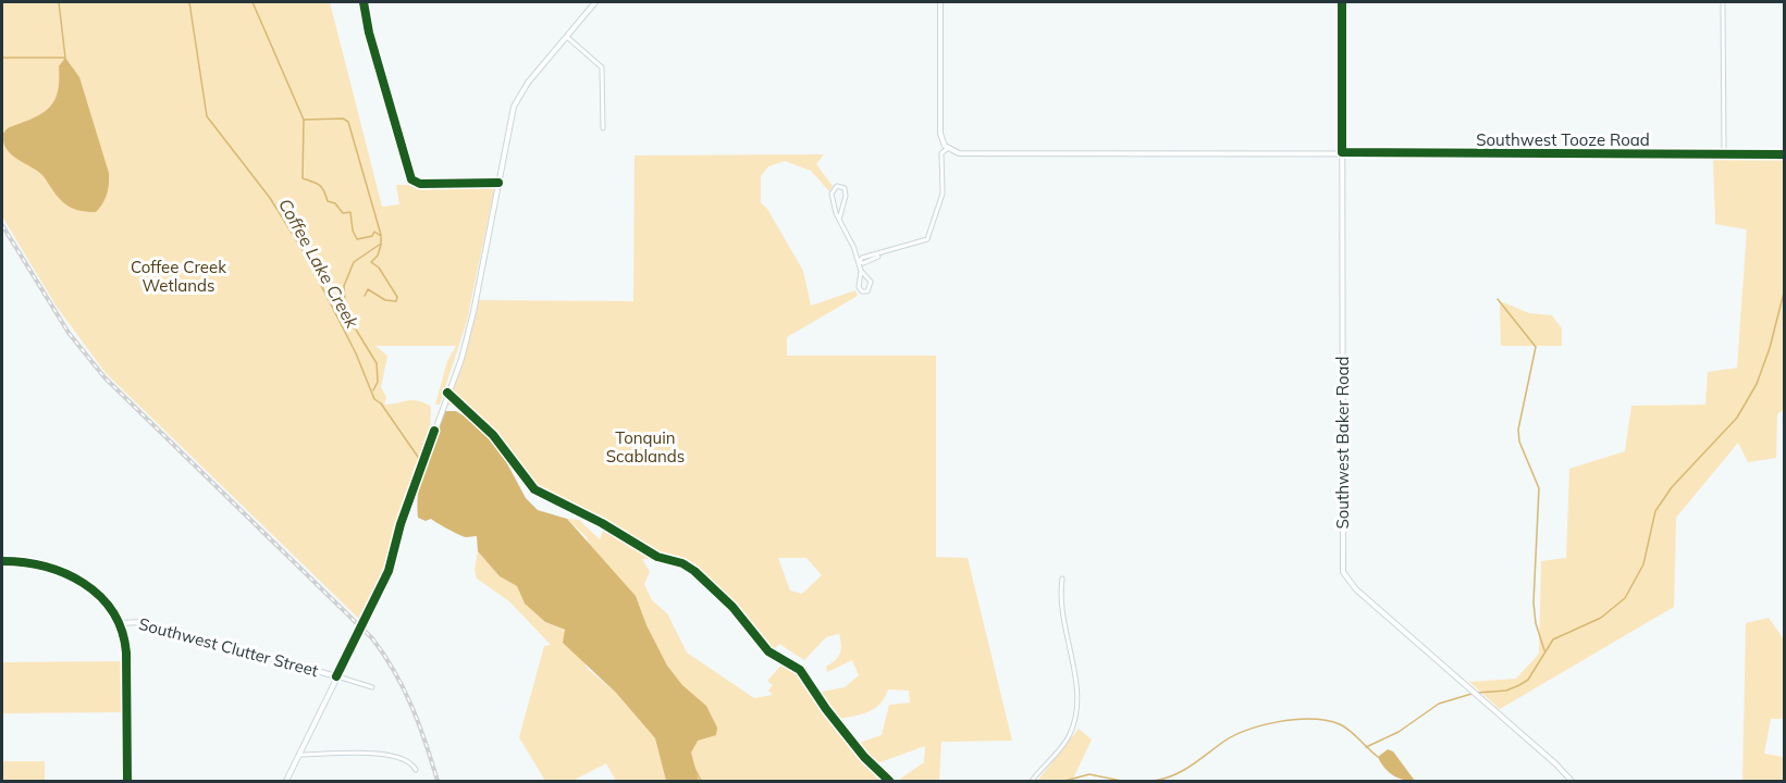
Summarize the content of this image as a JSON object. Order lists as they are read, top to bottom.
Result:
{
  "streets": {
    "main road": ["Southwest Tooze Road", "Southwest Baker Road", "Southwest Clutter Street"]
  },
  "crossings": [
    ["Southwest Tooze Road", "Southwest Baker Road"]
  ],
  "water": ["Coffee Lake Creek"],
  "parks": ["Coffee Creek Wetlands", "Tonquin Scablands"]
}
